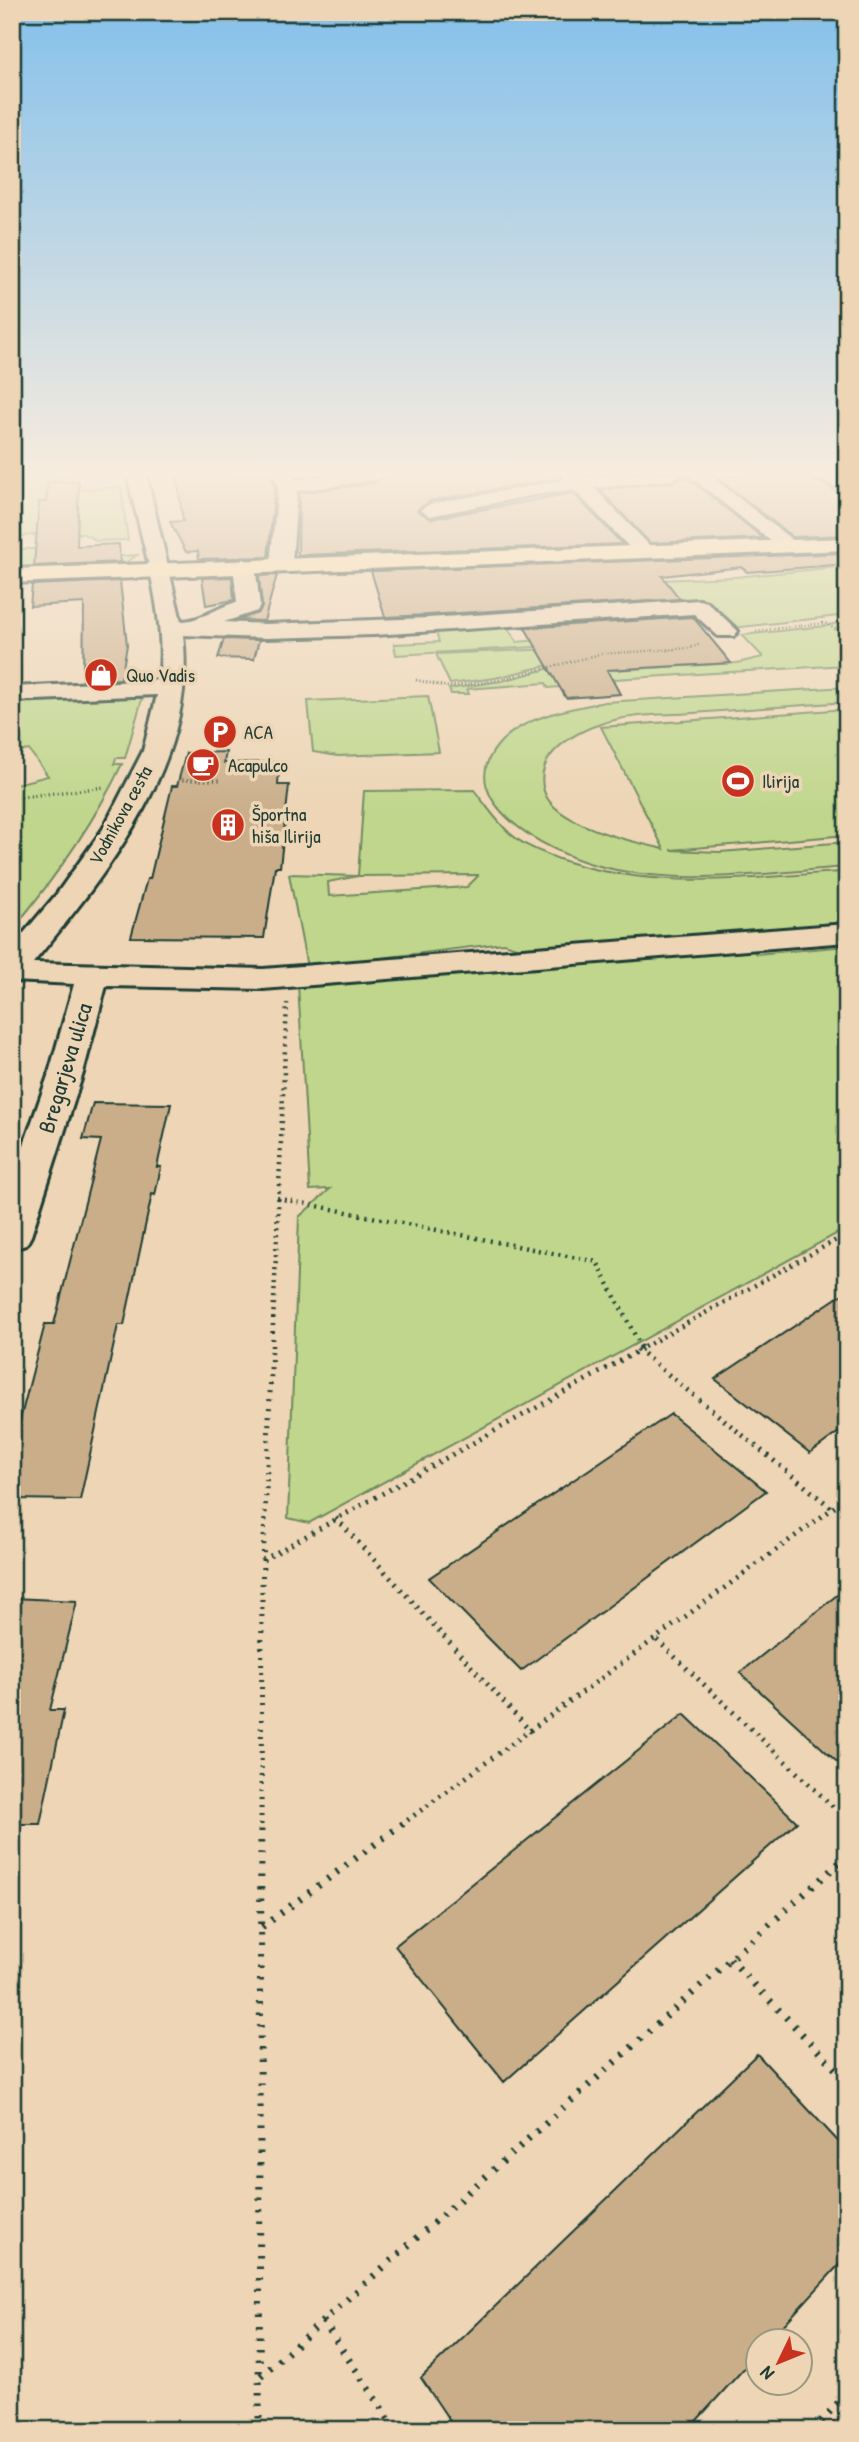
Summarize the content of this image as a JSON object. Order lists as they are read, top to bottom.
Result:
{
  "streets": {
    "street": ["Vodnikova cesta", "Bregarjeva ulica"]
  },
  "crossings": [
    ["Vodnikova cesta", "Bregarjeva ulica"]
  ],
  "places": {
    "shop": ["Quo Vadis"],
    "parking": ["ACA"],
    "cafe": ["Acapulco"],
    "sports": ["Ilirija"],
    "building": ["Športna hiša Ilirija"]
  },
  "north": "bottom left"
}
